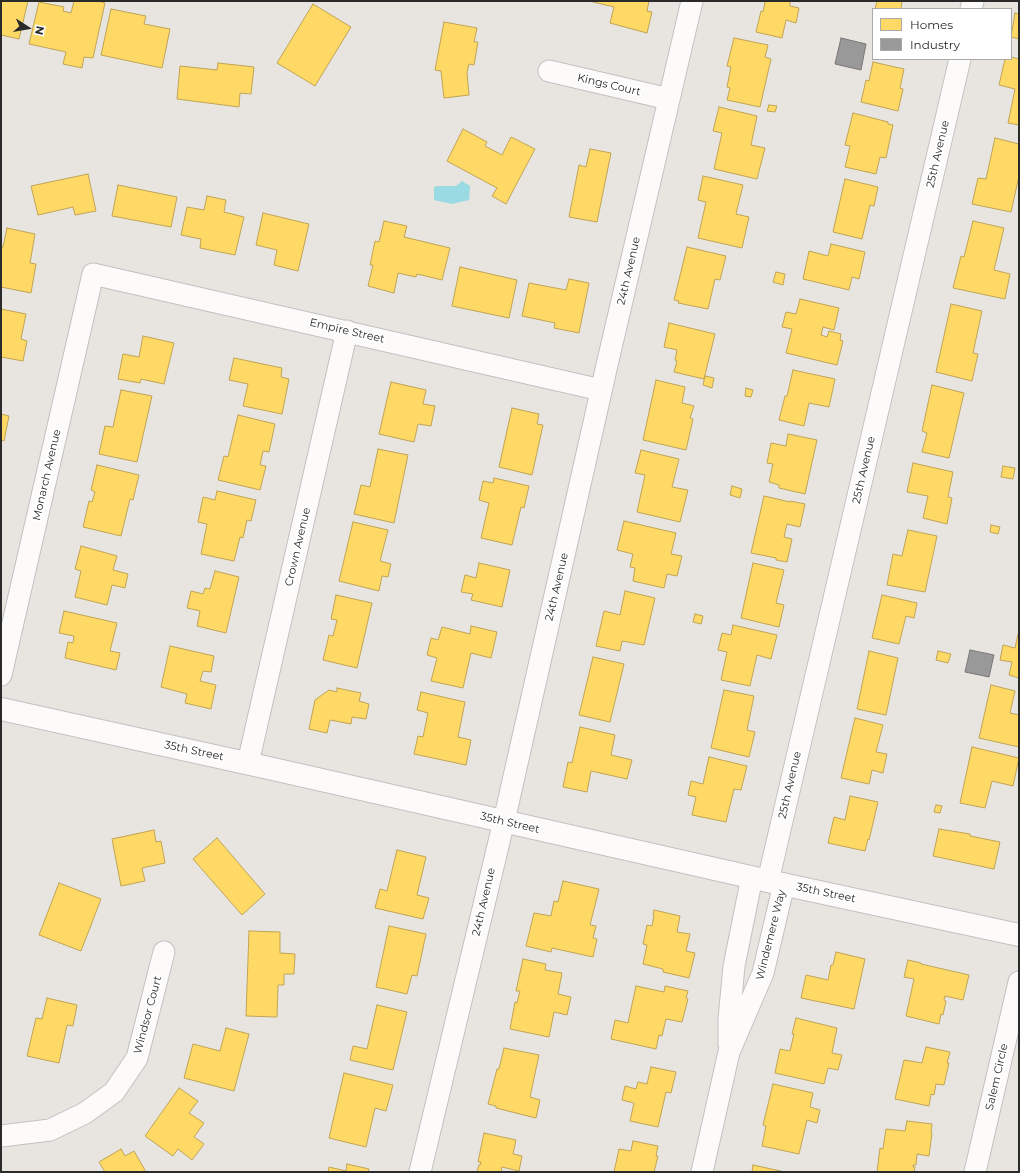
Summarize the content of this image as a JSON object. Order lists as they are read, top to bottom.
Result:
{
  "streets": {
    "street": [
      "Kings Court",
      "25th Avenue",
      "24th Avenue",
      "Empire Street",
      "Monarch Avenue",
      "Crown Avenue",
      "35th Street",
      "Windemere Way",
      "Windsor Court",
      "Salem Circle"
    ]
  },
  "crossings": [
    ["Kings Court", "24th Avenue"],
    ["25th Avenue", "35th Street"],
    ["25th Avenue", "Windemere Way"],
    ["24th Avenue", "Empire Street"],
    ["24th Avenue", "35th Street"],
    ["Empire Street", "Monarch Avenue"],
    ["Empire Street", "Crown Avenue"],
    ["Crown Avenue", "35th Street"],
    ["35th Street", "Windemere Way"]
  ],
  "legend": ["Homes", "Industry"],
  "north": "right"
}
